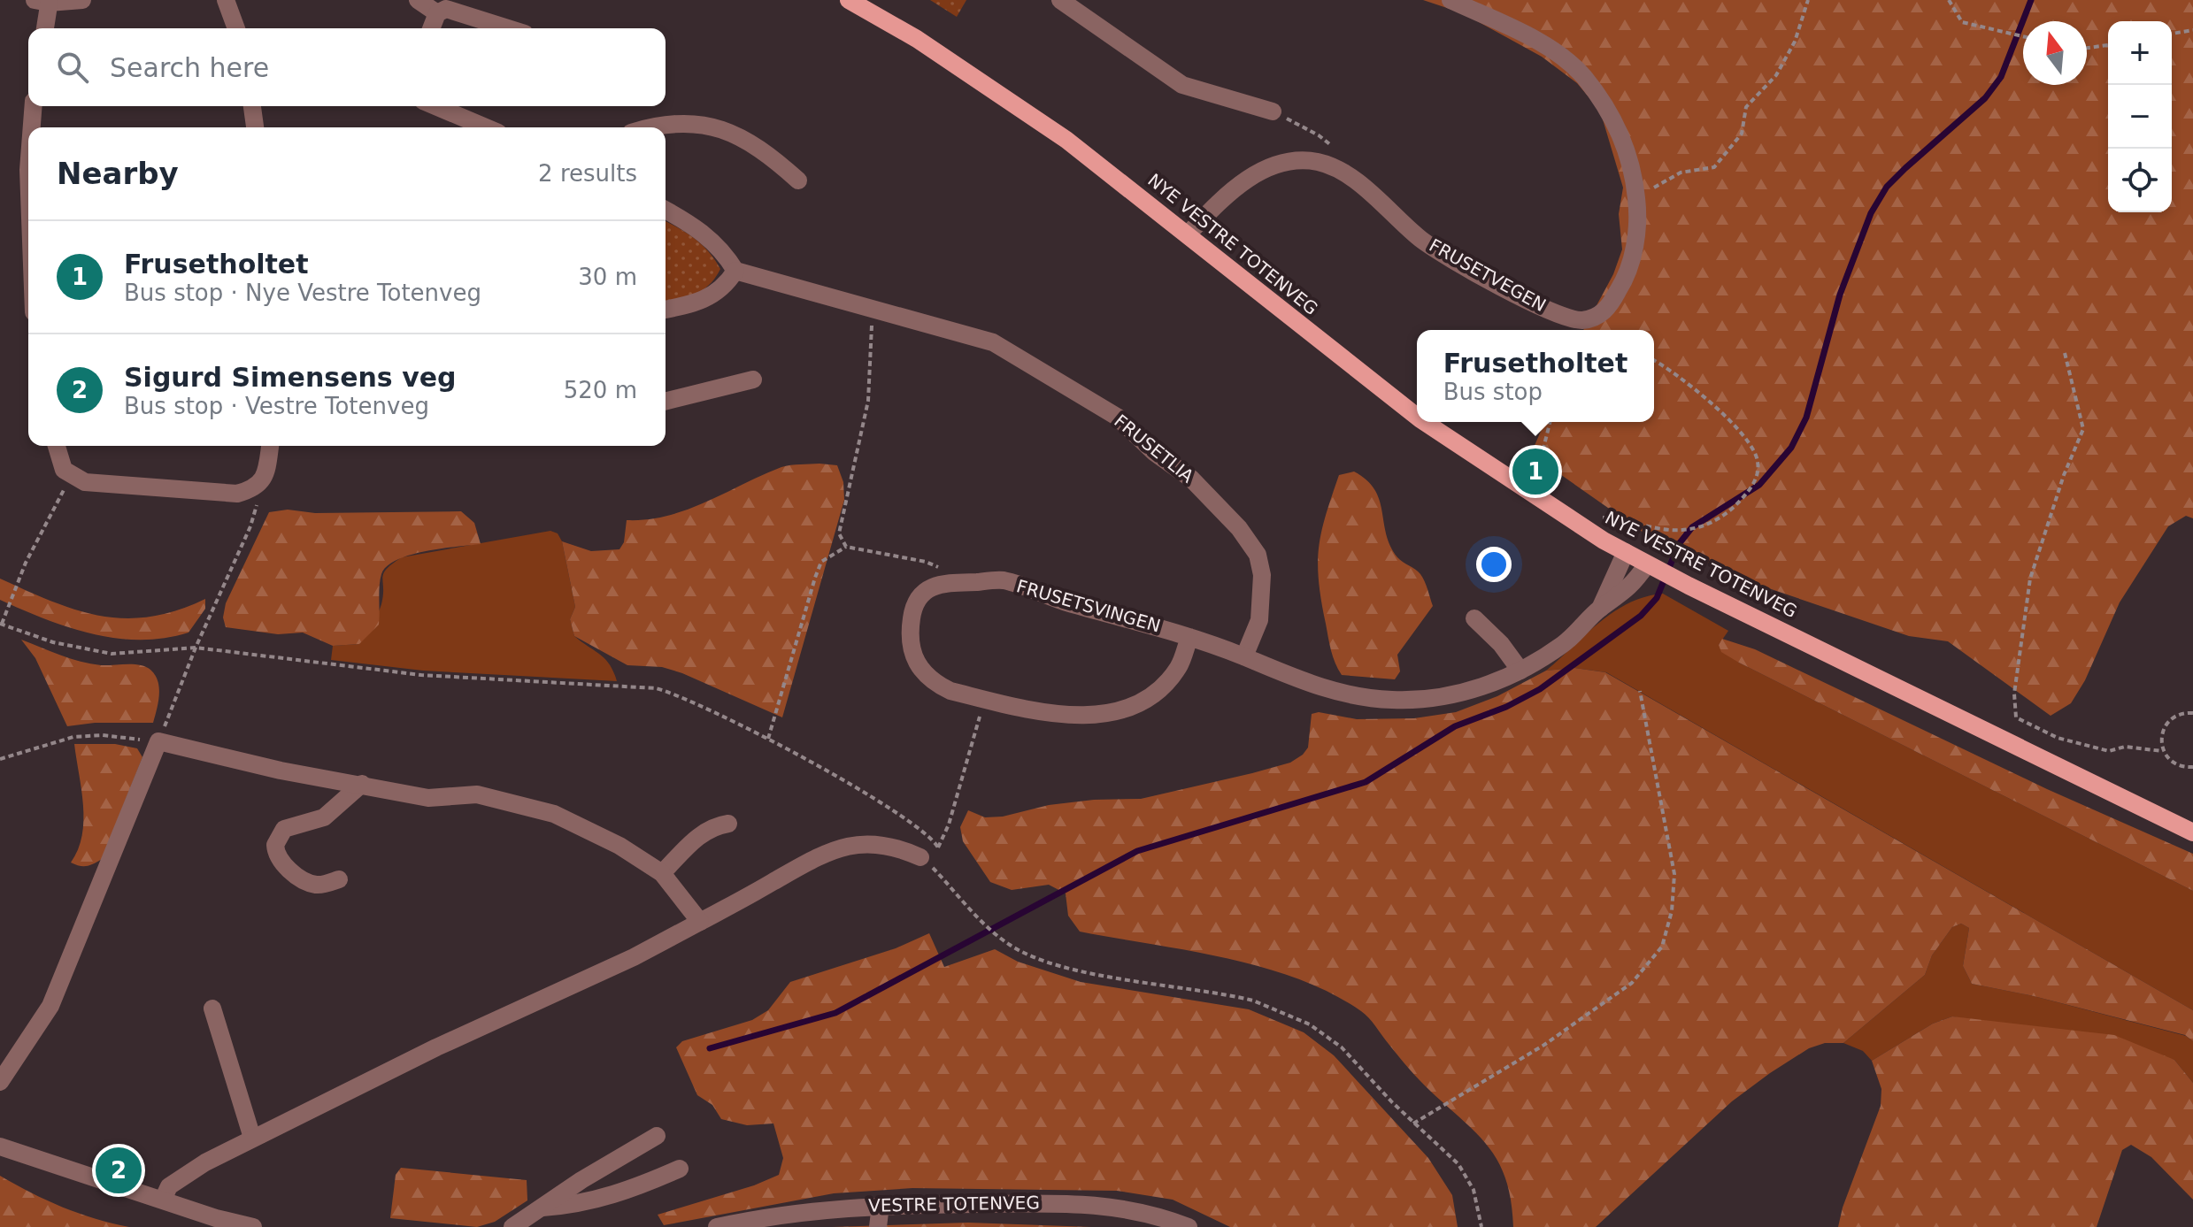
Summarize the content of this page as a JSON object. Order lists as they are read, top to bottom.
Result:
{
  "streets": {
    "main road": ["NYE VESTRE TOTENVEG"],
    "street": [
      "FRUSETVEGEN",
      "FRUSETLIA",
      "FRUSETSVINGEN",
      "VESTRE TOTENVEG"
    ]
  },
  "crossings": [
    ["NYE VESTRE TOTENVEG", "FRUSETVEGEN"],
    ["FRUSETLIA", "FRUSETSVINGEN"]
  ],
  "north": "top",
  "page": {
    "map_buttons": ["+", "−"],
    "search": "Search here",
    "heading": ["Nearby", "2 results"],
    "list": [
      {
        "mark": "1",
        "name": "Frusetholtet",
        "note": "Bus stop · Nye Vestre Totenveg",
        "value": "30 m"
      },
      {
        "mark": "2",
        "name": "Sigurd Simensens veg",
        "note": "Bus stop · Vestre Totenveg",
        "value": "520 m"
      }
    ],
    "popup": ["Frusetholtet", "Bus stop"],
    "pins": ["1", "2"]
  }
}
